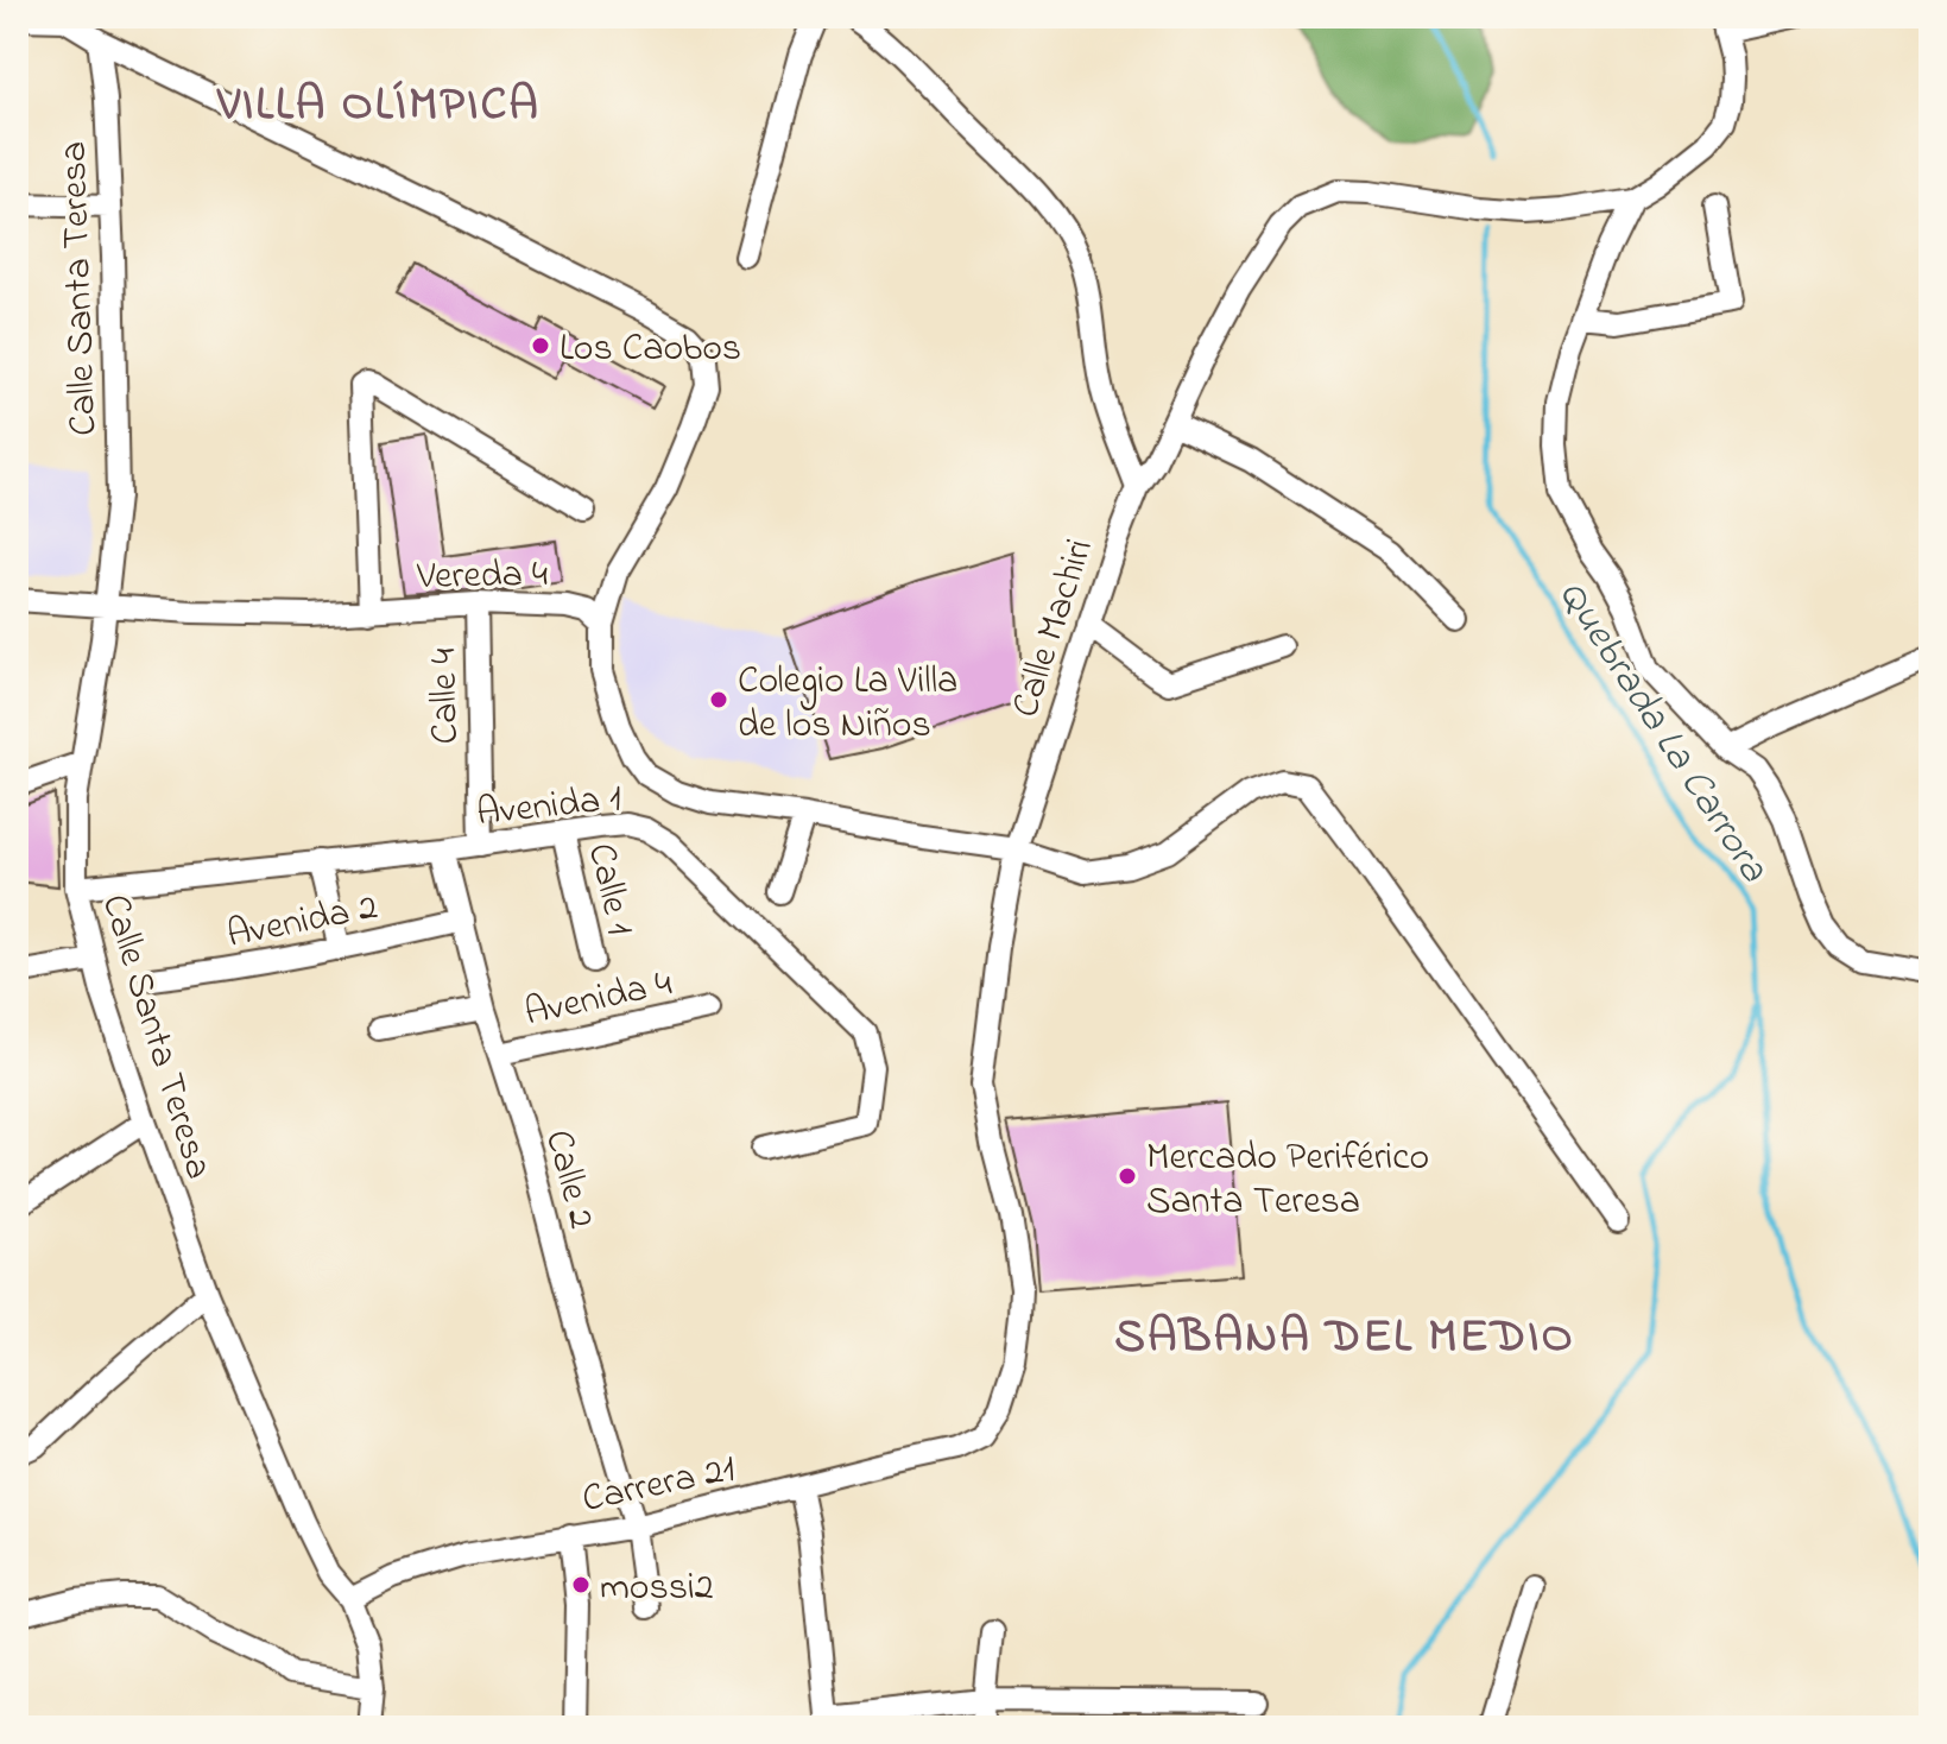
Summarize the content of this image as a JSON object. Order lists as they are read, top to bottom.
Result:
{
  "streets": {
    "street": [
      "Calle Santa Teresa",
      "Vereda 4",
      "Calle Machiri",
      "Calle 4",
      "Avenida 1",
      "Calle 1",
      "Avenida 2",
      "Avenida 4",
      "Calle 2",
      "Carrera 21"
    ]
  },
  "crossings": [
    ["Calle Santa Teresa", "Vereda 4"],
    ["Calle Santa Teresa", "Avenida 1"],
    ["Calle Santa Teresa", "Carrera 21"],
    ["Vereda 4", "Calle 4"],
    ["Calle Machiri", "Carrera 21"],
    ["Calle 4", "Avenida 1"],
    ["Avenida 1", "Calle 1"],
    ["Avenida 1", "Calle 2"],
    ["Avenida 2", "Calle 2"],
    ["Avenida 4", "Calle 2"],
    ["Calle 2", "Carrera 21"]
  ],
  "districts": ["VILLA OLÍMPICA", "SABANA DEL MEDIO"],
  "water": ["Quebrada La Carrora"],
  "places": [
    "Los Caobos",
    "Colegio La Villa de los Niños",
    "Mercado Periférico Santa Teresa",
    "mossi2"
  ]
}
